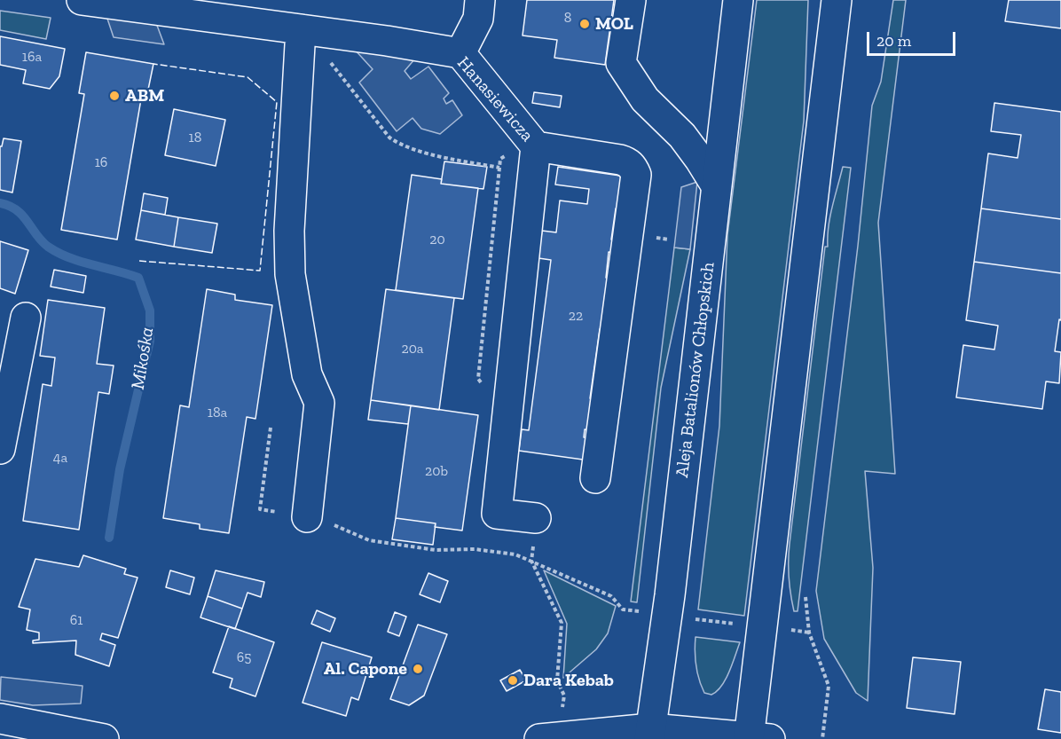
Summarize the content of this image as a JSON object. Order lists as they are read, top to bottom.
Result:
{
  "streets": {
    "main road": ["Hanasiewicza", "Aleja Batalionów Chłopskich"]
  },
  "water": ["Mikośka"],
  "places": [
    "MOL",
    "ABM",
    "Al. Capone",
    "Dara Kebab"
  ],
  "house_numbers": [
    "8",
    "16a",
    "18",
    "16",
    "20",
    "22",
    "20a",
    "18a",
    "4a",
    "20b",
    "61",
    "65"
  ],
  "scale_bar": "20 m"
}
